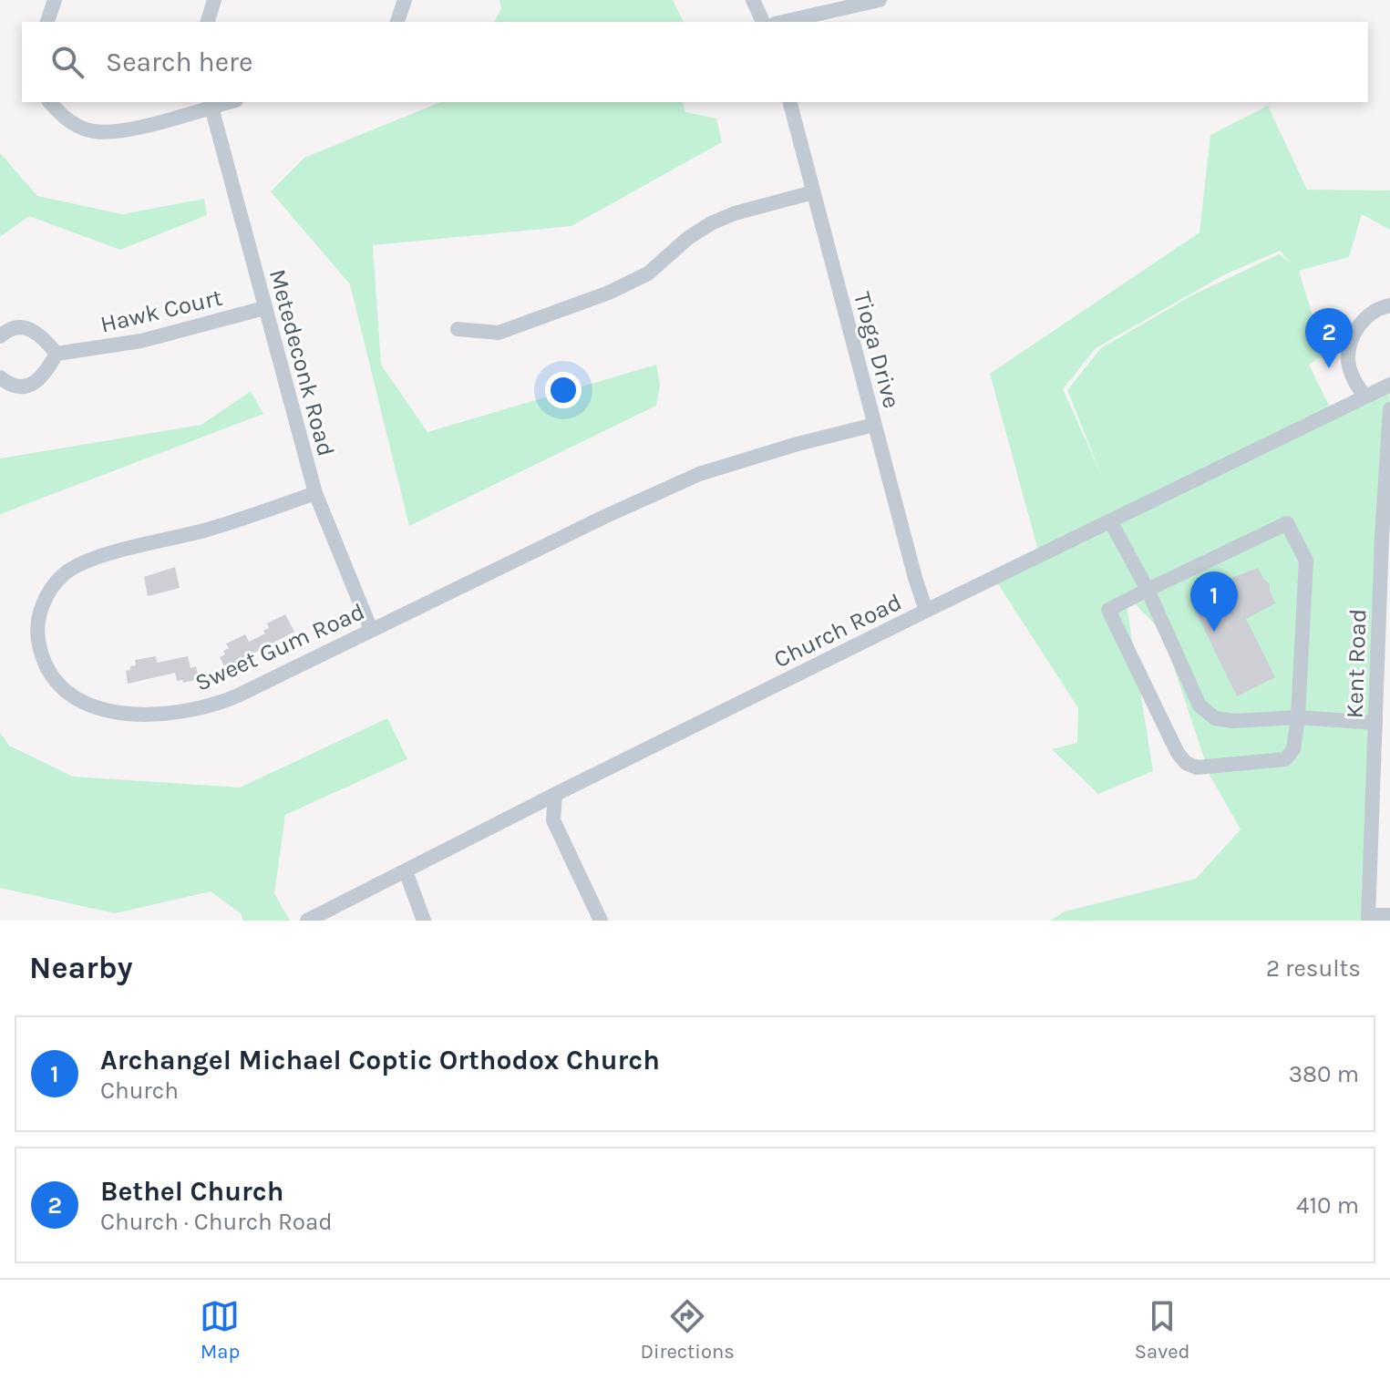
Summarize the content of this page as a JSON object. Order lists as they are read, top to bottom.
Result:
{
  "streets": {
    "street": [
      "Hawk Court",
      "Tioga Drive",
      "Metedeconk Road",
      "Church Road",
      "Sweet Gum Road",
      "Kent Road"
    ]
  },
  "crossings": [
    ["Hawk Court", "Metedeconk Road"],
    ["Tioga Drive", "Church Road"],
    ["Tioga Drive", "Sweet Gum Road"],
    ["Metedeconk Road", "Sweet Gum Road"]
  ],
  "page": {
    "search": "Search here",
    "pins": ["2", "1"],
    "heading": ["Nearby", "2 results"],
    "list": [
      {
        "mark": "1",
        "name": "Archangel Michael Coptic Orthodox Church",
        "note": "Church",
        "value": "380 m"
      },
      {
        "mark": "2",
        "name": "Bethel Church",
        "note": "Church · Church Road",
        "value": "410 m"
      }
    ],
    "nav": ["Map", "Directions", "Saved"]
  }
}
